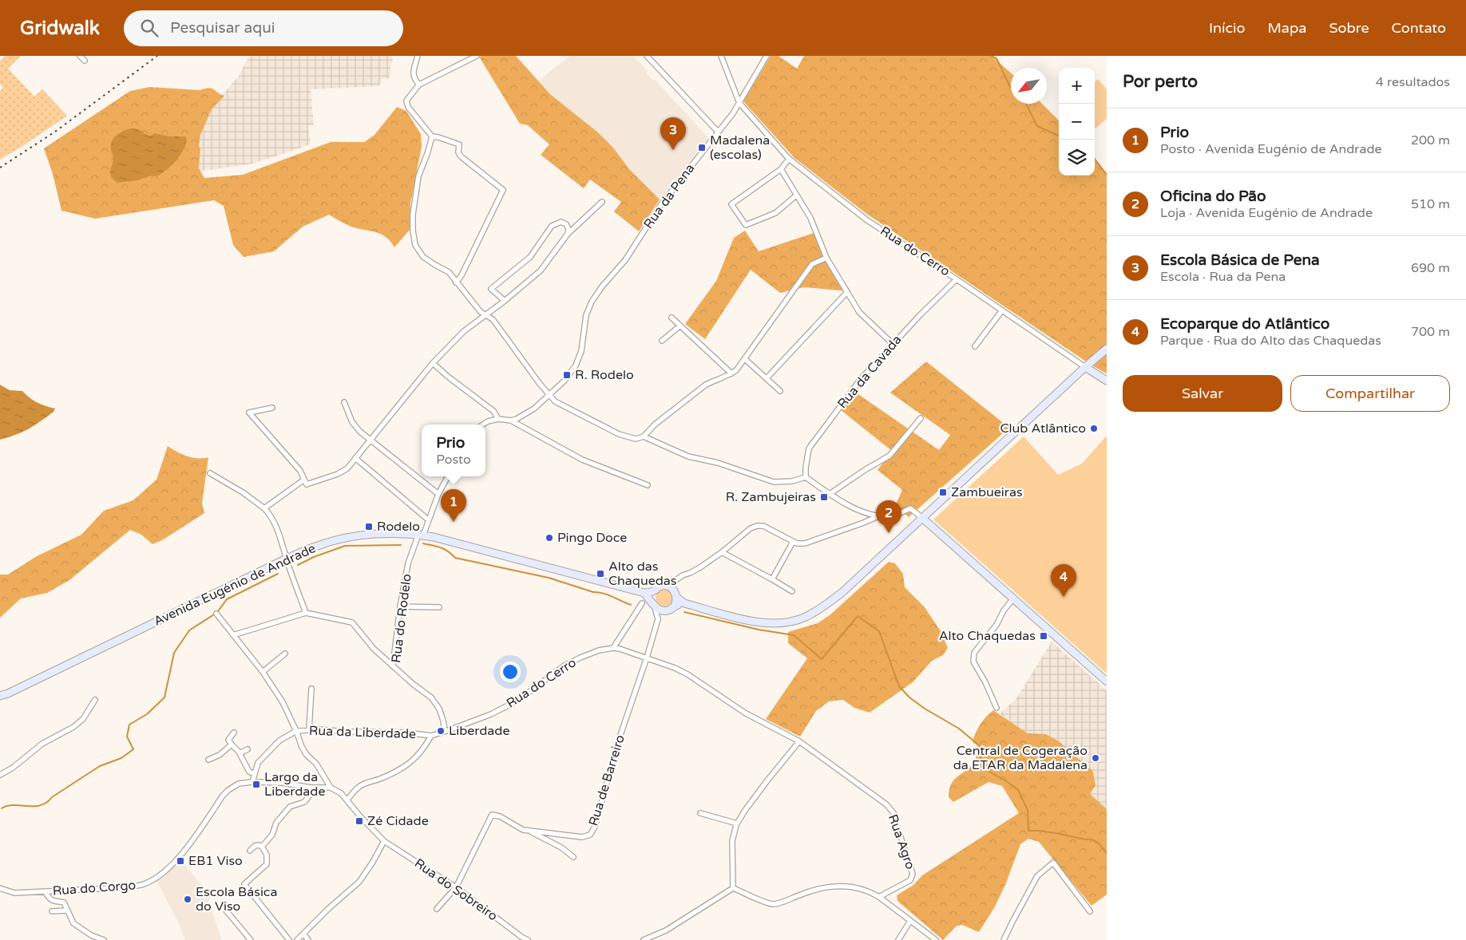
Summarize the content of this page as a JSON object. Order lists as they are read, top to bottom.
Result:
{
  "streets": {
    "main road": ["Rua do Cerro", "Avenida Eugénio de Andrade"],
    "street": [
      "Rua da Pena",
      "Rua da Cavada",
      "Rua do Rodelo",
      "Rua da Liberdade",
      "Rua de Barreiro",
      "Rua Agro",
      "Rua do Corgo",
      "Rua do Sobreiro"
    ]
  },
  "crossings": [
    ["Rua da Pena", "Rua do Cerro"],
    ["Rua do Cerro", "Rua da Cavada"],
    ["Rua do Cerro", "Rua do Rodelo"],
    ["Rua do Cerro", "Rua da Liberdade"],
    ["Rua do Cerro", "Rua de Barreiro"],
    ["Rua do Cerro", "Rua Agro"],
    ["Avenida Eugénio de Andrade", "Rua do Rodelo"],
    ["Rua de Barreiro", "Rua do Sobreiro"]
  ],
  "places": {
    "transit": [
      "Madalena (escolas)",
      "R. Rodelo",
      "Zambueiras",
      "R. Zambujeiras",
      "Rodelo",
      "Alto das Chaquedas",
      "Alto Chaquedas",
      "Largo da Liberdade",
      "Zé Cidade",
      "EB1 Viso"
    ],
    "other": [
      "Club Atlântico",
      "Pingo Doce",
      "Liberdade",
      "Central de Cogeração da ETAR da Madalena",
      "Escola Básica do Viso"
    ]
  },
  "north": "bottom left",
  "page": {
    "header": "Gridwalk",
    "search": "Pesquisar aqui",
    "nav": [
      "Início",
      "Mapa",
      "Sobre",
      "Contato"
    ],
    "heading": ["Por perto", "4 resultados"],
    "map_buttons": ["+", "−"],
    "list": [
      {
        "mark": "1",
        "name": "Prio",
        "note": "Posto · Avenida Eugénio de Andrade",
        "value": "200 m"
      },
      {
        "mark": "2",
        "name": "Oficina do Pão",
        "note": "Loja · Avenida Eugénio de Andrade",
        "value": "510 m"
      },
      {
        "mark": "3",
        "name": "Escola Básica de Pena",
        "note": "Escola · Rua da Pena",
        "value": "690 m"
      },
      {
        "mark": "4",
        "name": "Ecoparque do Atlântico",
        "note": "Parque · Rua do Alto das Chaquedas",
        "value": "700 m"
      }
    ],
    "pins": [
      "3",
      "1",
      "2",
      "4"
    ],
    "buttons": ["Salvar", "Compartilhar"],
    "popup": ["Prio", "Posto"]
  }
}
